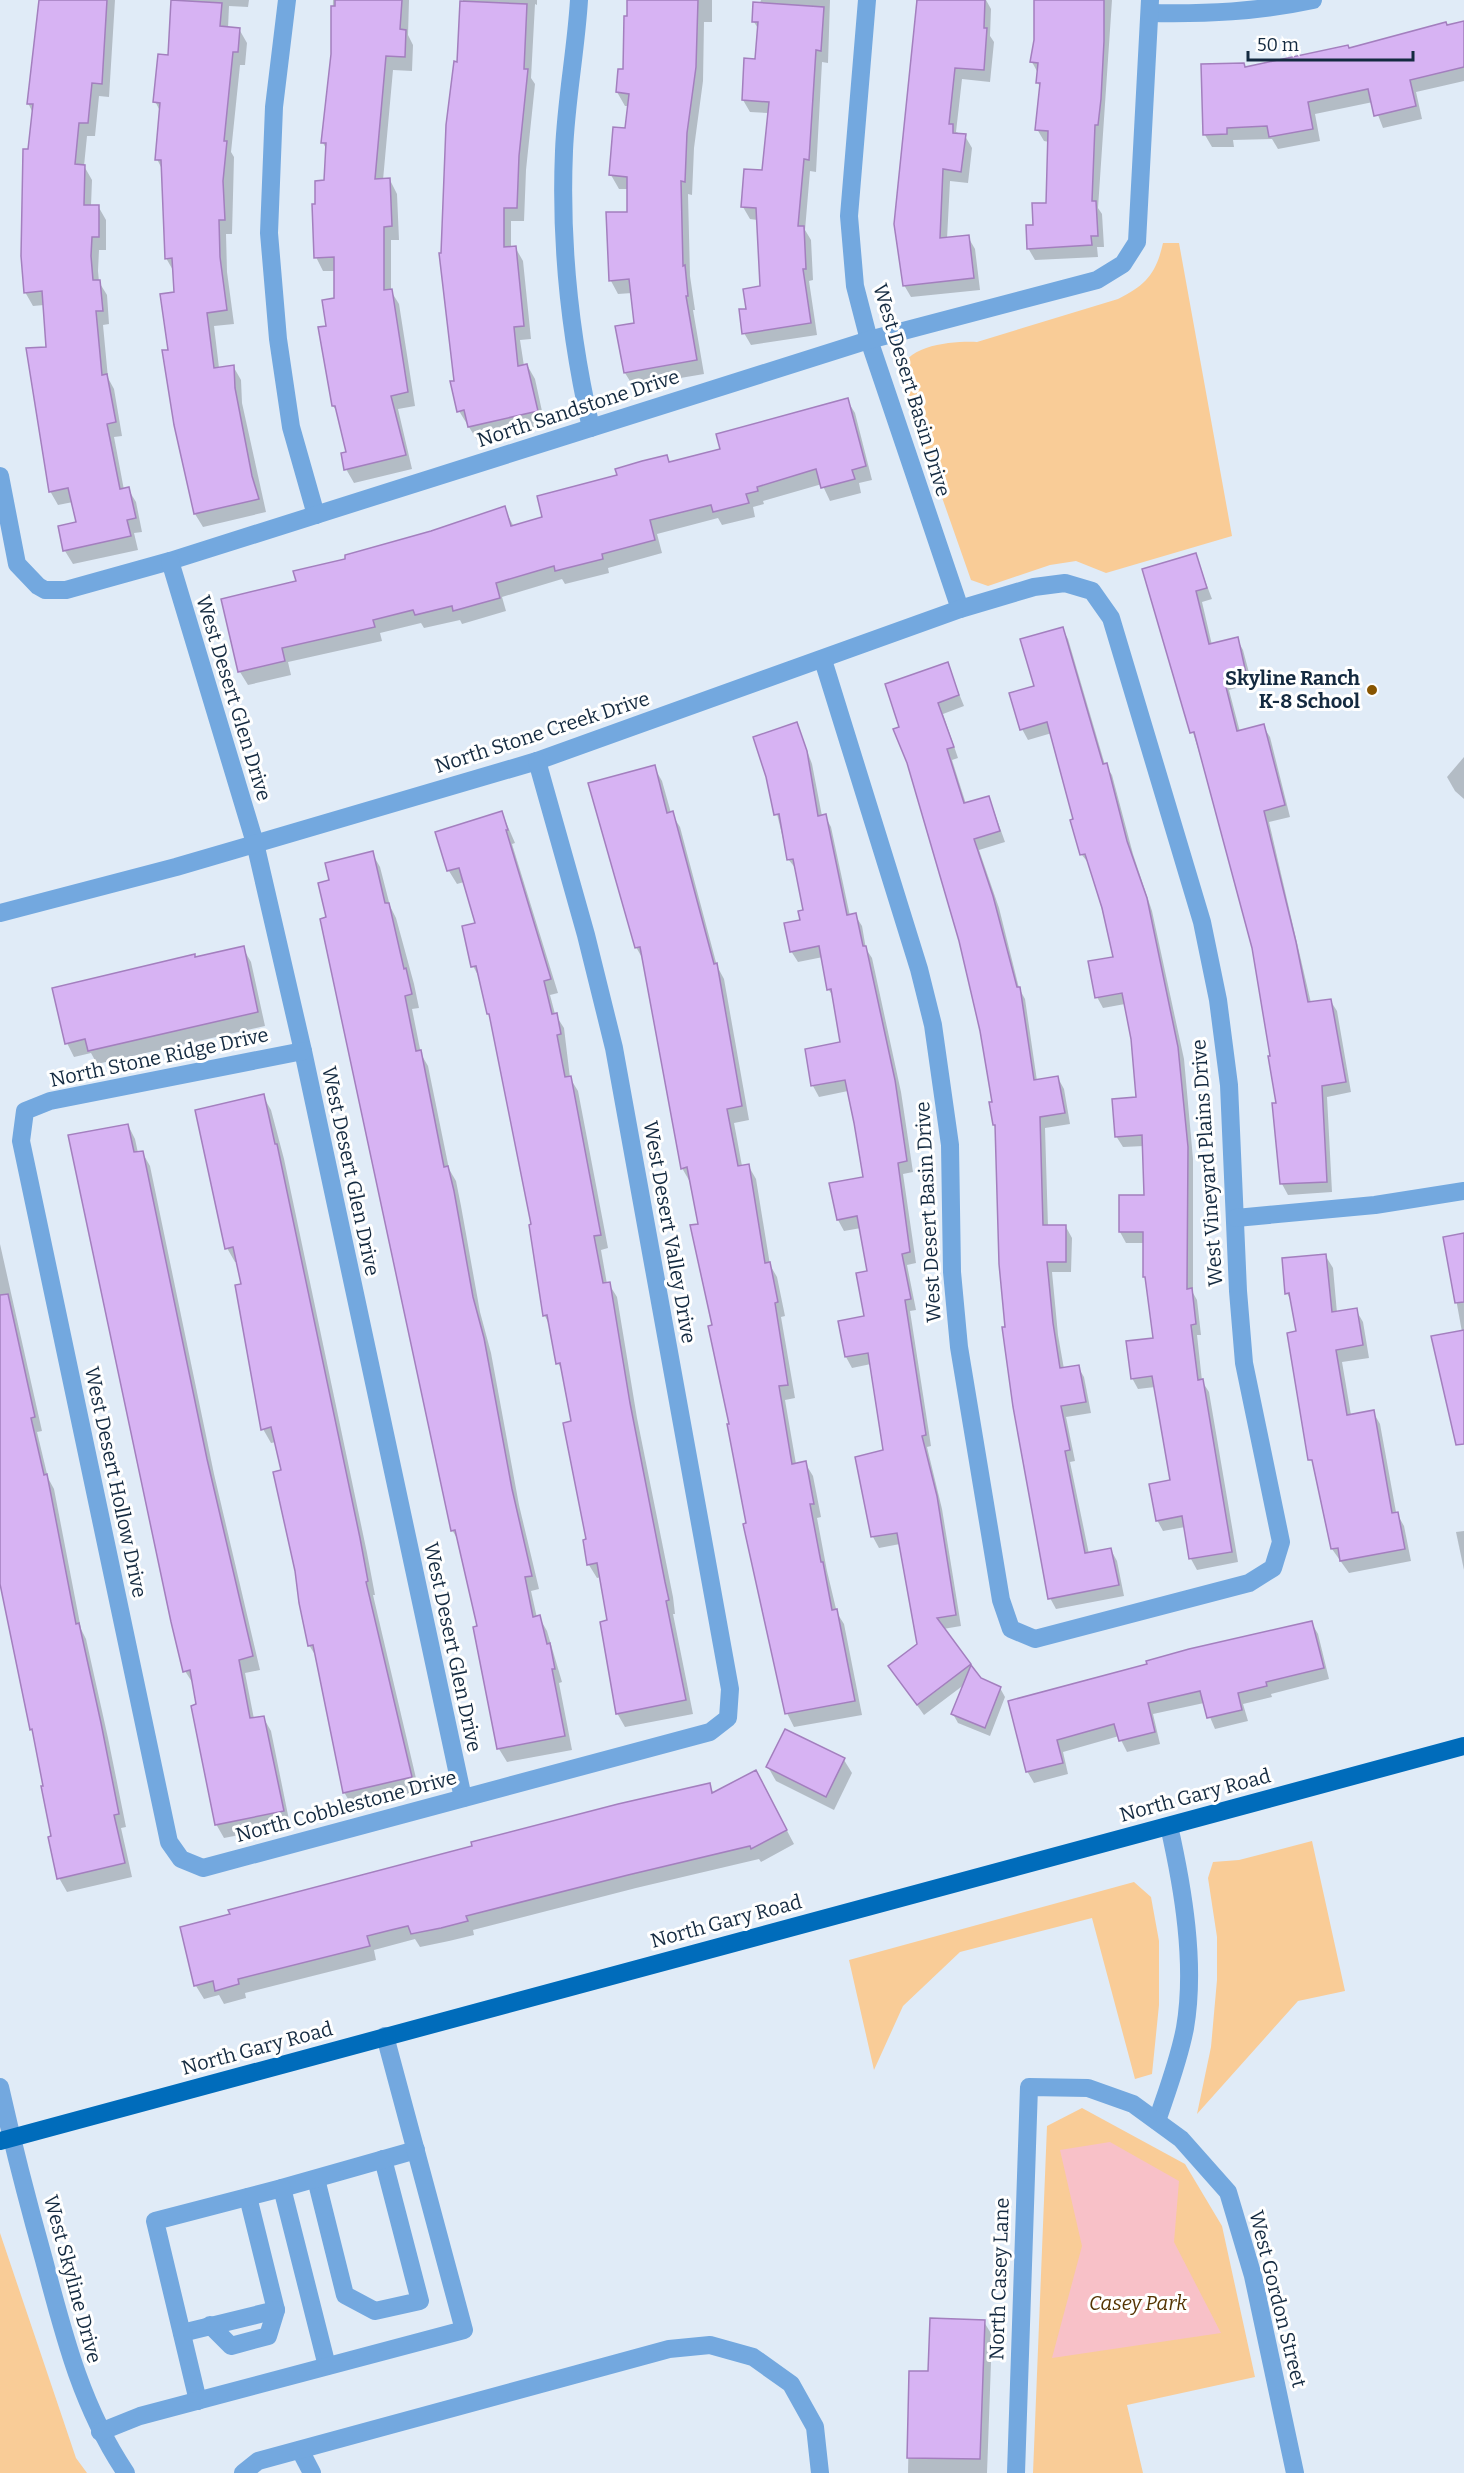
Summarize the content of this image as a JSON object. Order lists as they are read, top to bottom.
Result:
{
  "streets": {
    "main road": ["North Gary Road"],
    "street": [
      "West Desert Basin Drive",
      "North Sandstone Drive",
      "West Desert Glen Drive",
      "North Stone Creek Drive",
      "North Stone Ridge Drive",
      "West Vineyard Plains Drive",
      "West Desert Valley Drive",
      "West Desert Hollow Drive",
      "North Cobblestone Drive",
      "West Skyline Drive",
      "North Casey Lane",
      "West Gordon Street"
    ]
  },
  "crossings": [
    ["West Desert Basin Drive", "North Sandstone Drive"],
    ["West Desert Basin Drive", "North Stone Creek Drive"],
    ["West Desert Basin Drive", "West Vineyard Plains Drive"],
    ["North Sandstone Drive", "West Desert Glen Drive"],
    ["West Desert Glen Drive", "North Stone Creek Drive"],
    ["West Desert Glen Drive", "North Stone Ridge Drive"],
    ["West Desert Glen Drive", "North Cobblestone Drive"],
    ["North Stone Creek Drive", "West Vineyard Plains Drive"],
    ["North Stone Creek Drive", "West Desert Valley Drive"],
    ["North Stone Ridge Drive", "West Desert Hollow Drive"],
    ["West Desert Valley Drive", "North Cobblestone Drive"],
    ["West Desert Hollow Drive", "North Cobblestone Drive"],
    ["North Gary Road", "West Skyline Drive"],
    ["North Casey Lane", "West Gordon Street"]
  ],
  "parks": ["Casey Park"],
  "places": ["Skyline Ranch K-8 School"],
  "scale_bar": "50 m"
}
